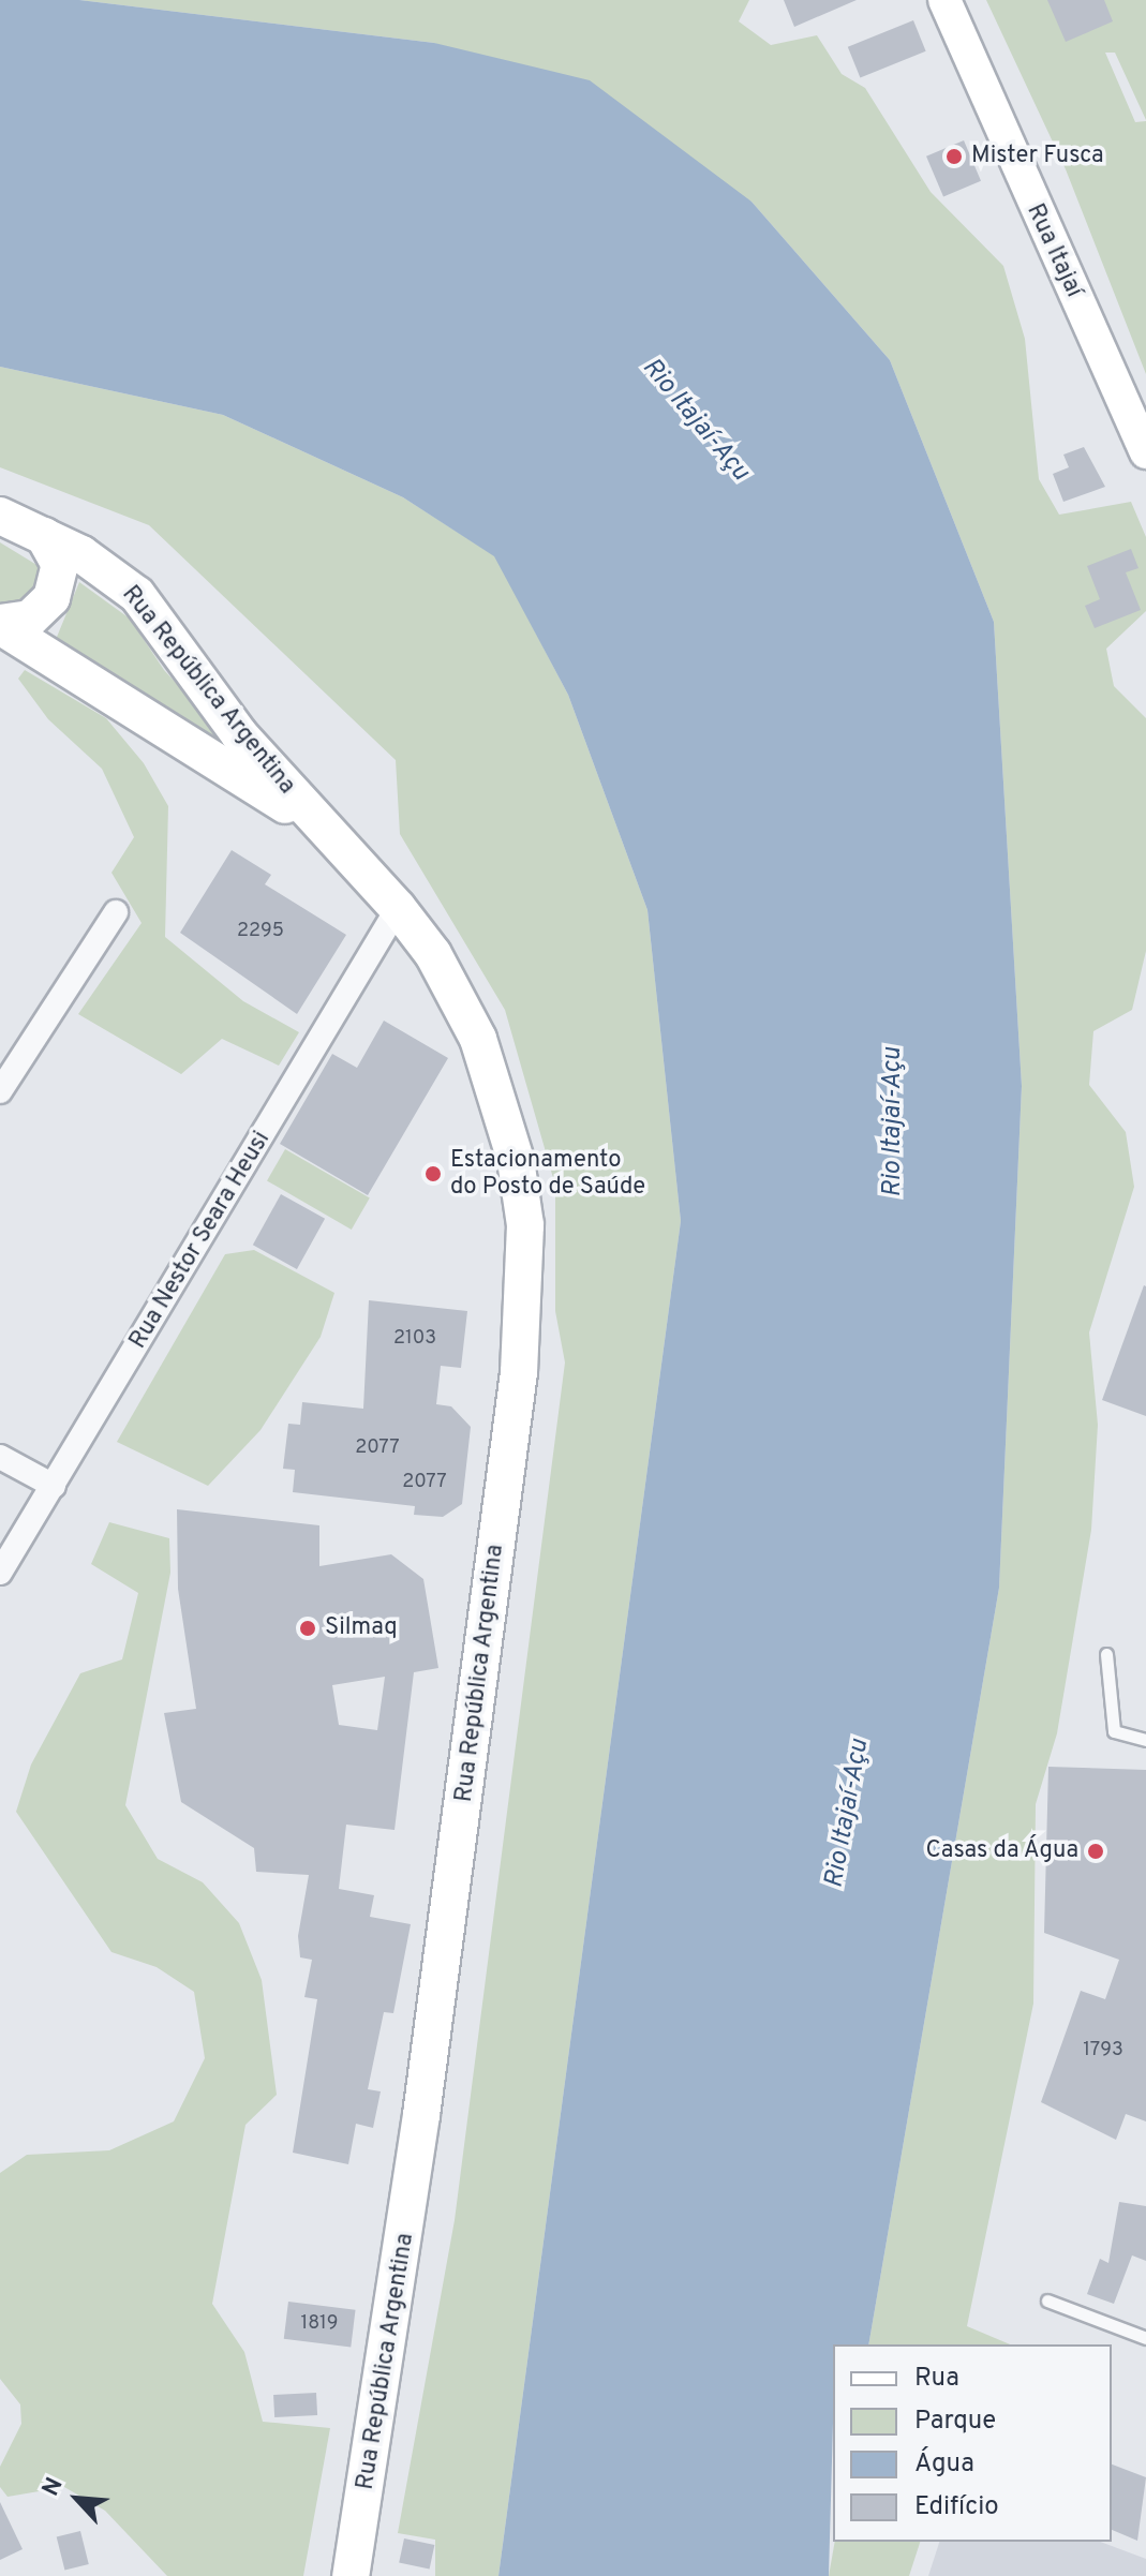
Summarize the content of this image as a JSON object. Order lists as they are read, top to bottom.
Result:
{
  "streets": {
    "main road": ["Rua Itajaí", "Rua República Argentina"],
    "street": ["Rua Nestor Seara Heusi"]
  },
  "crossings": [
    ["Rua República Argentina", "Rua Nestor Seara Heusi"]
  ],
  "water": ["Rio Itajaí-Açu"],
  "places": [
    "Mister Fusca",
    "Estacionamento do Posto de Saúde",
    "Silmaq",
    "Casas da Água"
  ],
  "house_numbers": [
    "2295",
    "2103",
    "2077",
    "2077",
    "1793",
    "1819"
  ],
  "legend": [
    "Rua",
    "Parque",
    "Água",
    "Edifício"
  ],
  "north": "top left"
}
